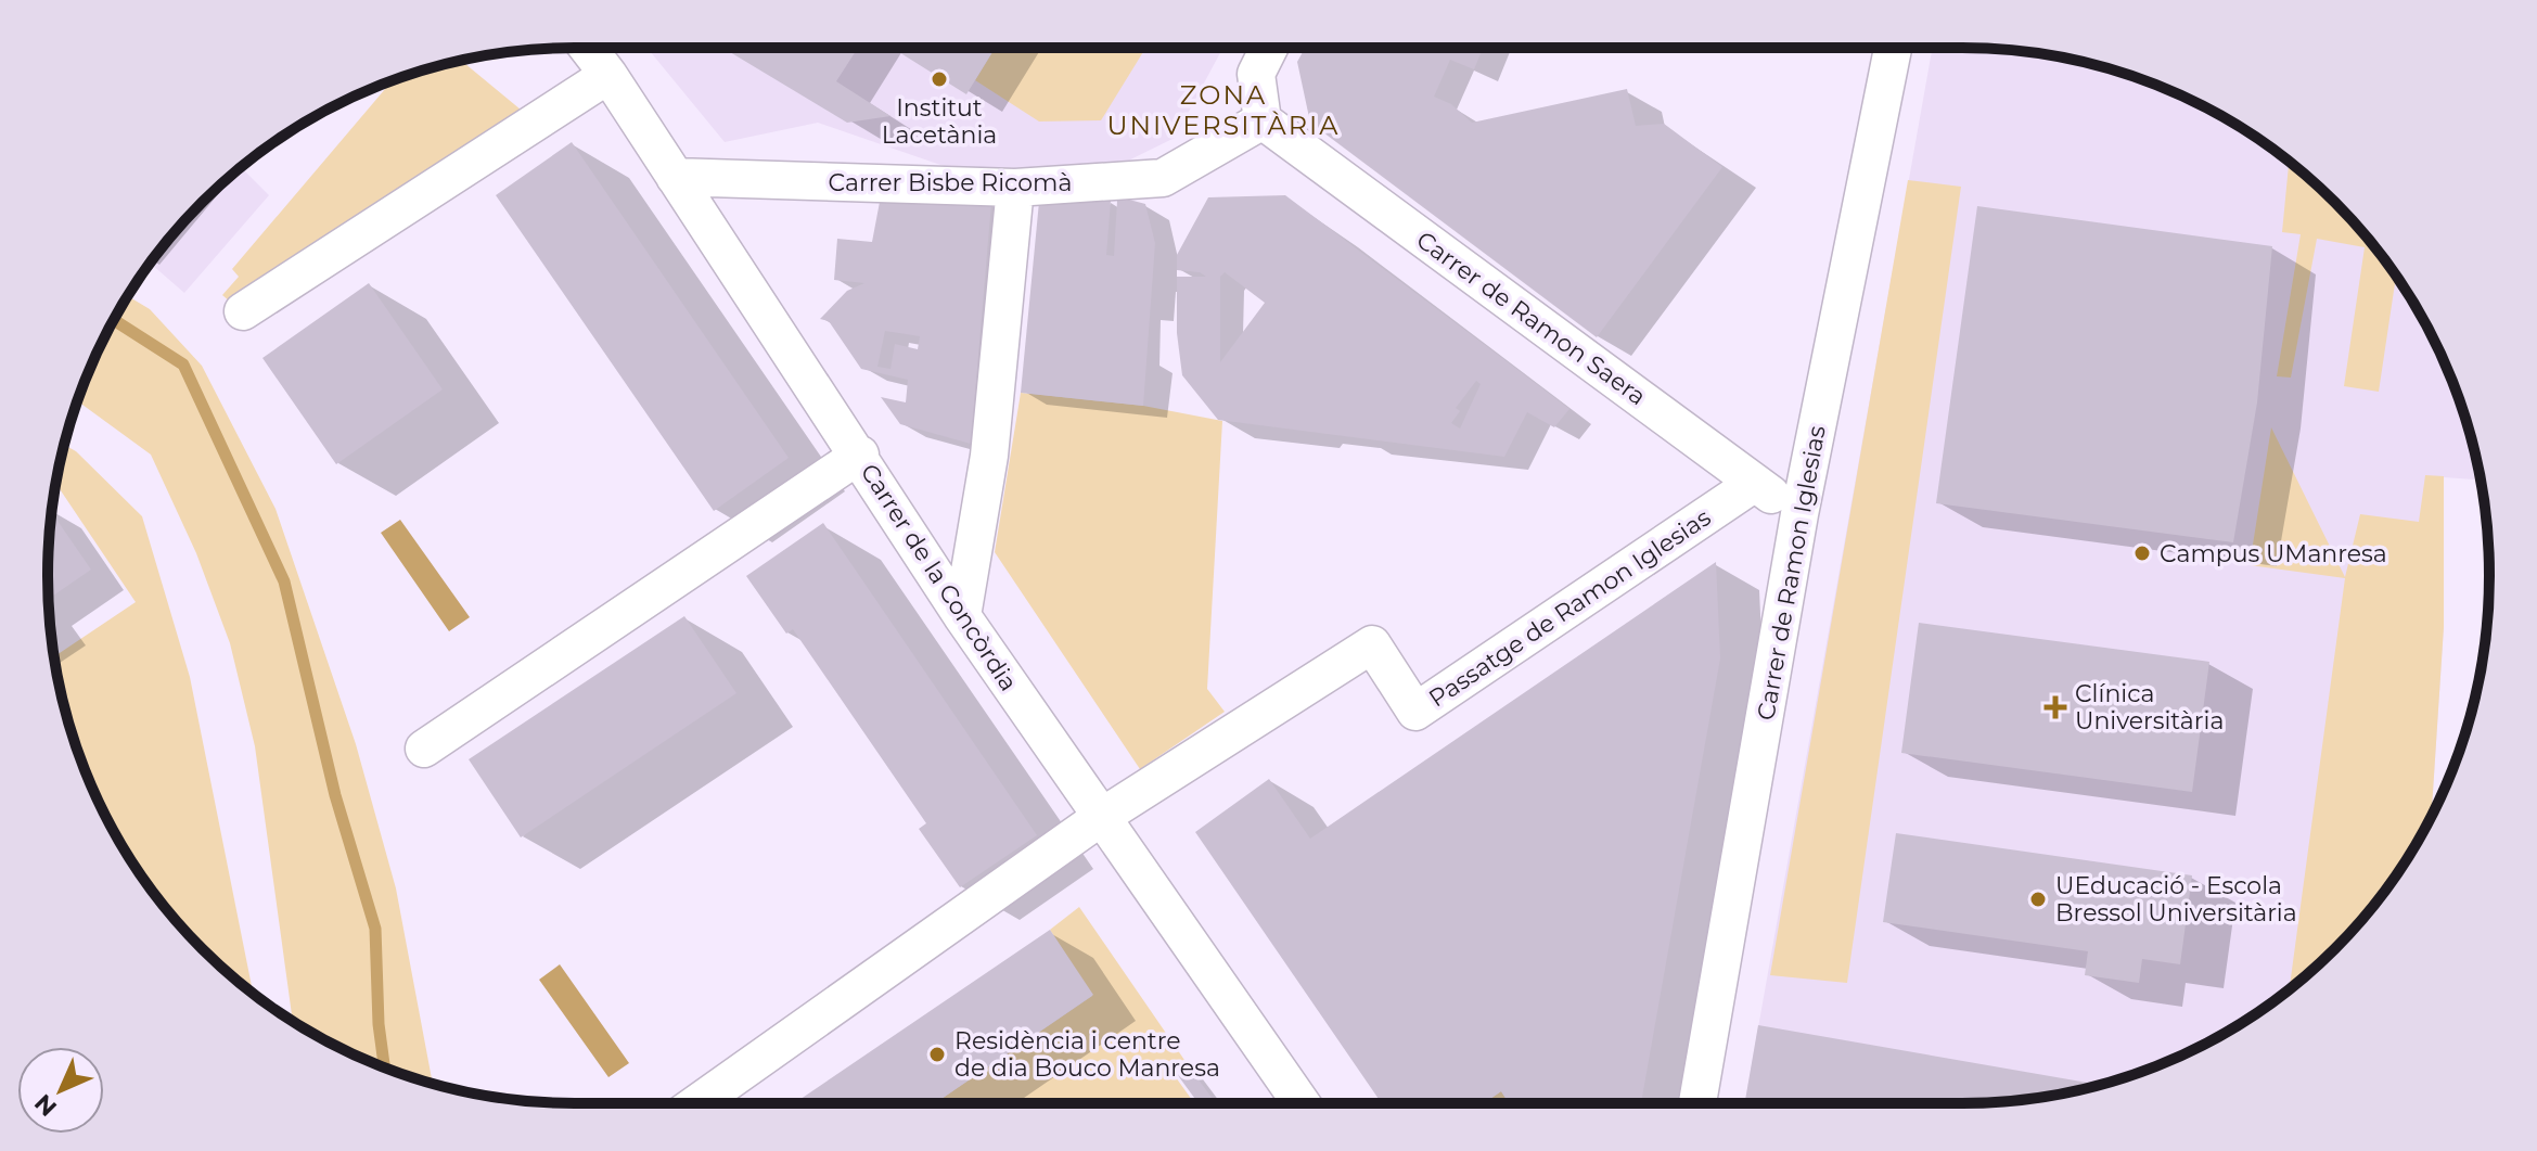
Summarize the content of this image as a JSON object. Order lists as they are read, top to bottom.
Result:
{
  "streets": {
    "street": [
      "Carrer Bisbe Ricomà",
      "Carrer de Ramon Saera",
      "Carrer de Ramon Iglesias",
      "Carrer de la Concòrdia",
      "Passatge de Ramon Iglesias"
    ]
  },
  "crossings": [
    ["Carrer Bisbe Ricomà", "Carrer de Ramon Saera"],
    ["Carrer Bisbe Ricomà", "Carrer de la Concòrdia"],
    ["Carrer de Ramon Saera", "Carrer de Ramon Iglesias"],
    ["Carrer de Ramon Saera", "Passatge de Ramon Iglesias"],
    ["Carrer de la Concòrdia", "Passatge de Ramon Iglesias"]
  ],
  "districts": ["ZONA UNIVERSITÀRIA"],
  "places": {
    "other": [
      "Institut Lacetània",
      "Campus UManresa",
      "UEducació - Escola Bressol Universitària",
      "Residència i centre de dia Bouco Manresa"
    ],
    "health": ["Clínica Universitària"]
  },
  "north": "bottom left"
}
